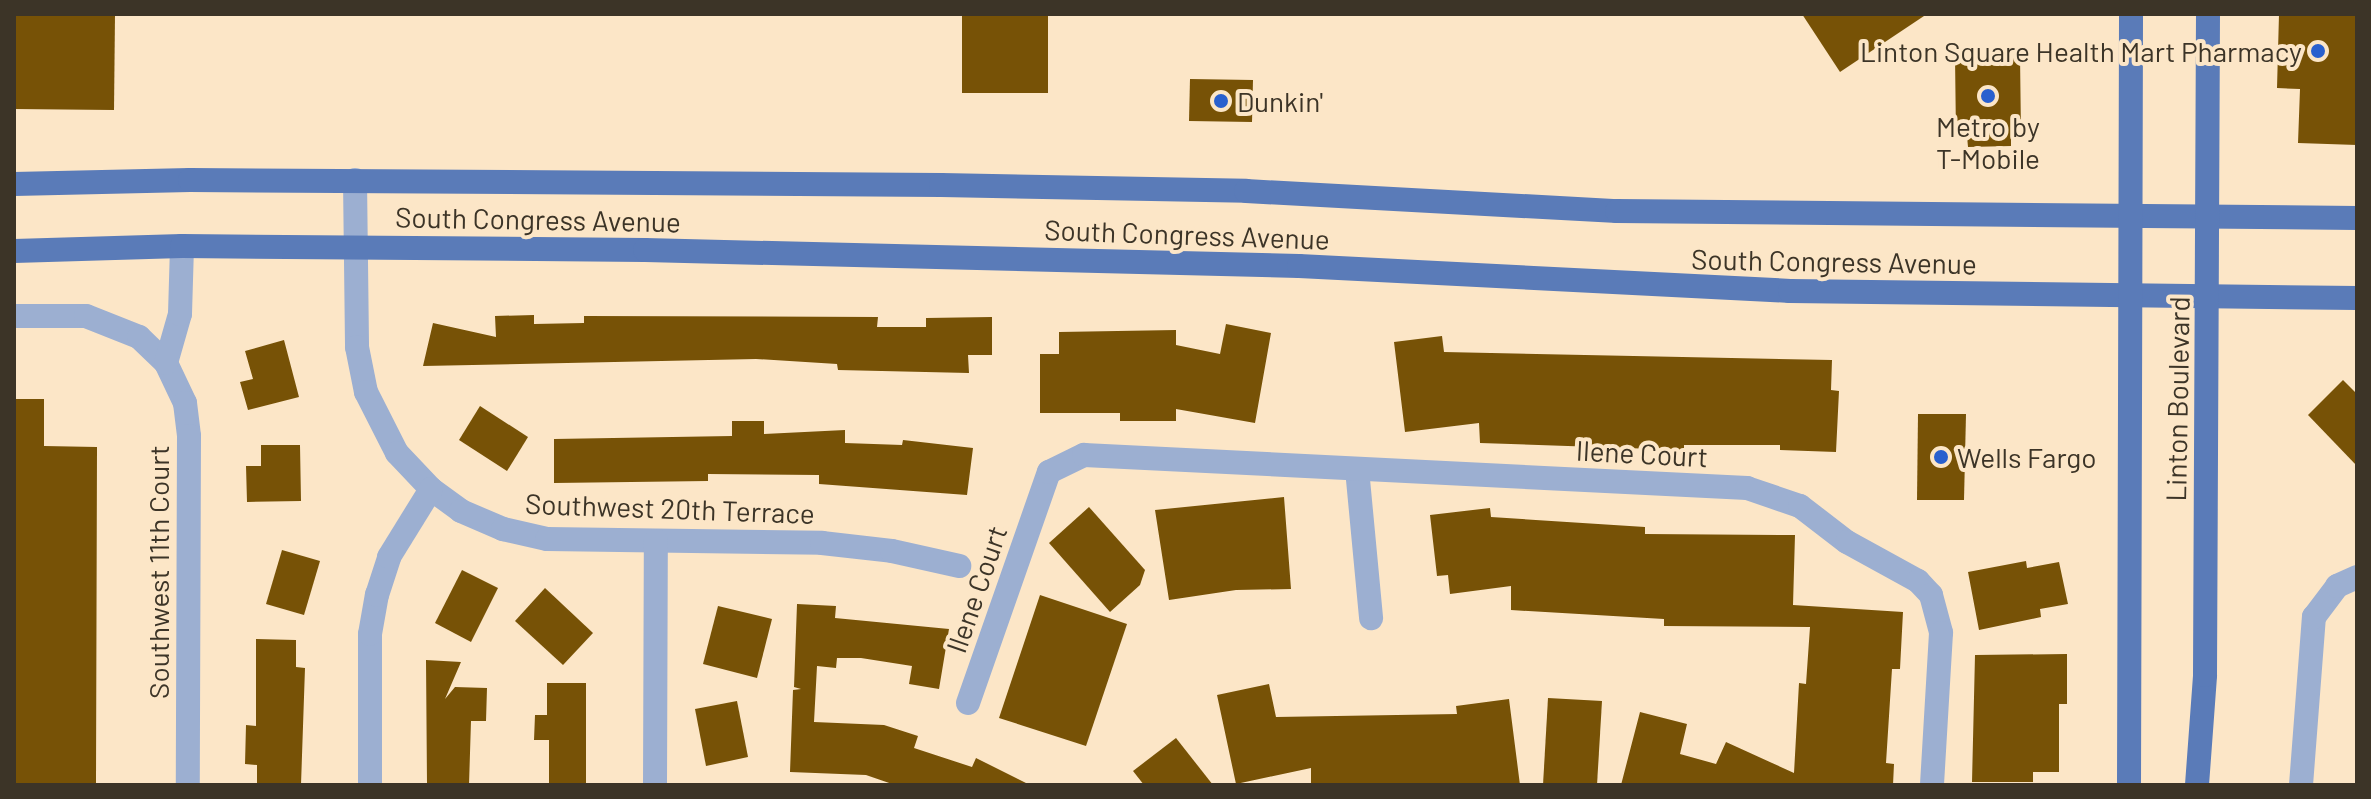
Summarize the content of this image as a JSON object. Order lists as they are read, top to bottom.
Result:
{
  "streets": {
    "main road": ["South Congress Avenue", "Linton Boulevard"],
    "street": ["Ilene Court", "Southwest 20th Terrace", "Southwest 11th Court"]
  },
  "crossings": [
    ["South Congress Avenue", "Linton Boulevard"],
    ["South Congress Avenue", "Southwest 20th Terrace"]
  ],
  "places": [
    "Linton Square Health Mart Pharmacy",
    "Metro by T-Mobile",
    "Dunkin'",
    "Wells Fargo"
  ]
}
